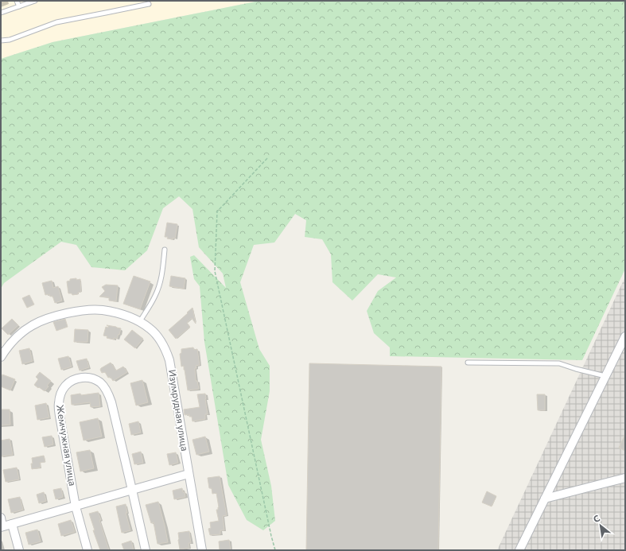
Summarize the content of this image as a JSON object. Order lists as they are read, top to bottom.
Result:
{
  "streets": {
    "street": ["Изумрудная улица", "Жемчужная улица"]
  },
  "north": "top left"
}
